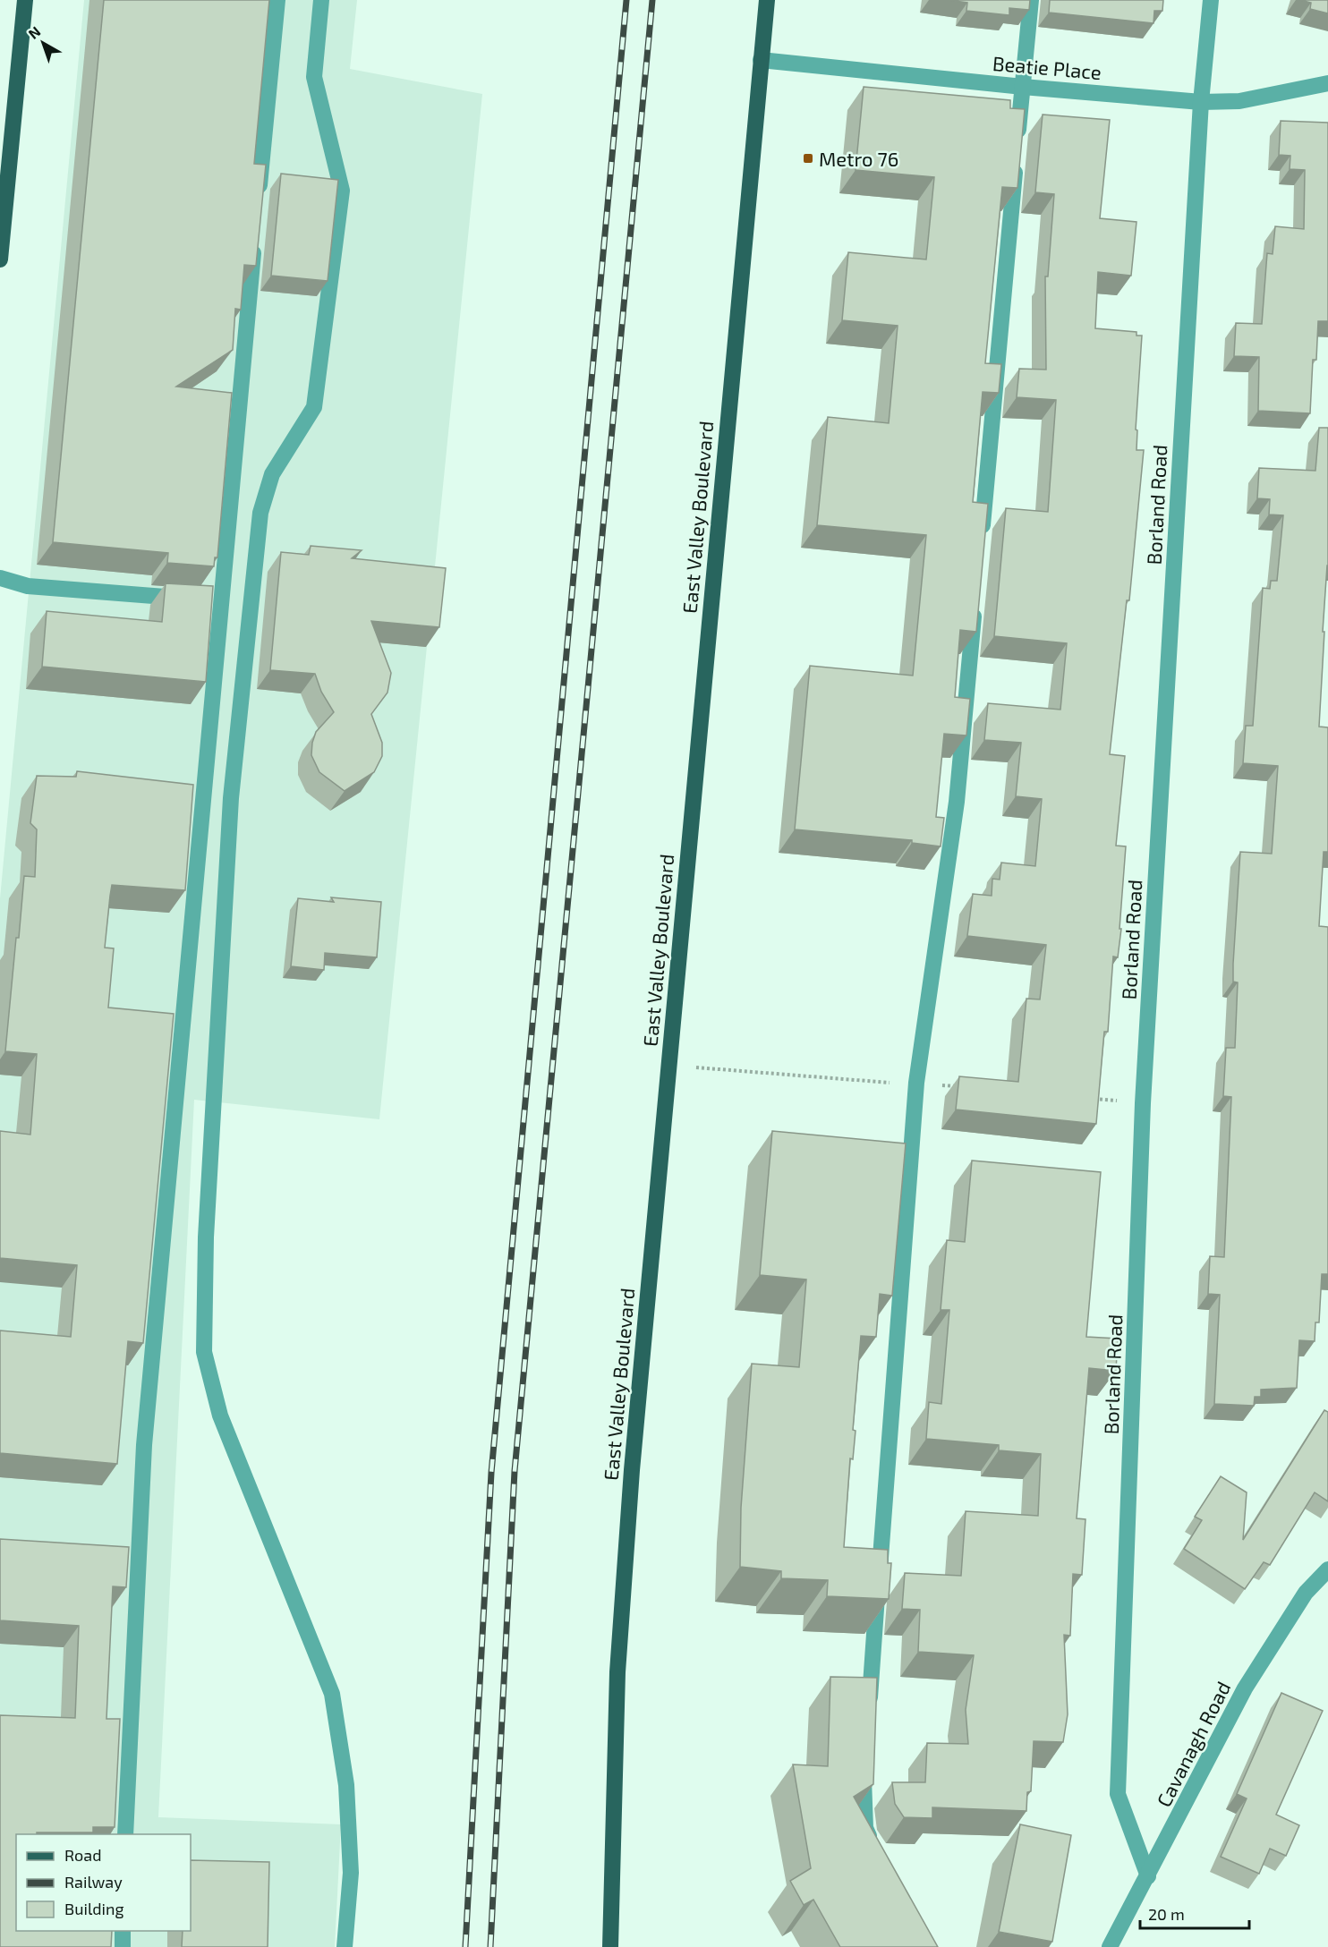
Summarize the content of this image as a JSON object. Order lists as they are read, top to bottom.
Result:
{
  "streets": {
    "main road": ["East Valley Boulevard"],
    "street": ["Beatie Place", "Borland Road", "Cavanagh Road"]
  },
  "crossings": [
    ["Beatie Place", "Borland Road"],
    ["Beatie Place", "East Valley Boulevard"],
    ["Borland Road", "Cavanagh Road"]
  ],
  "places": {
    "transit": ["Metro 76"]
  },
  "legend": ["Road", "Railway", "Building"],
  "scale_bar": "20 m",
  "north": "top left"
}
